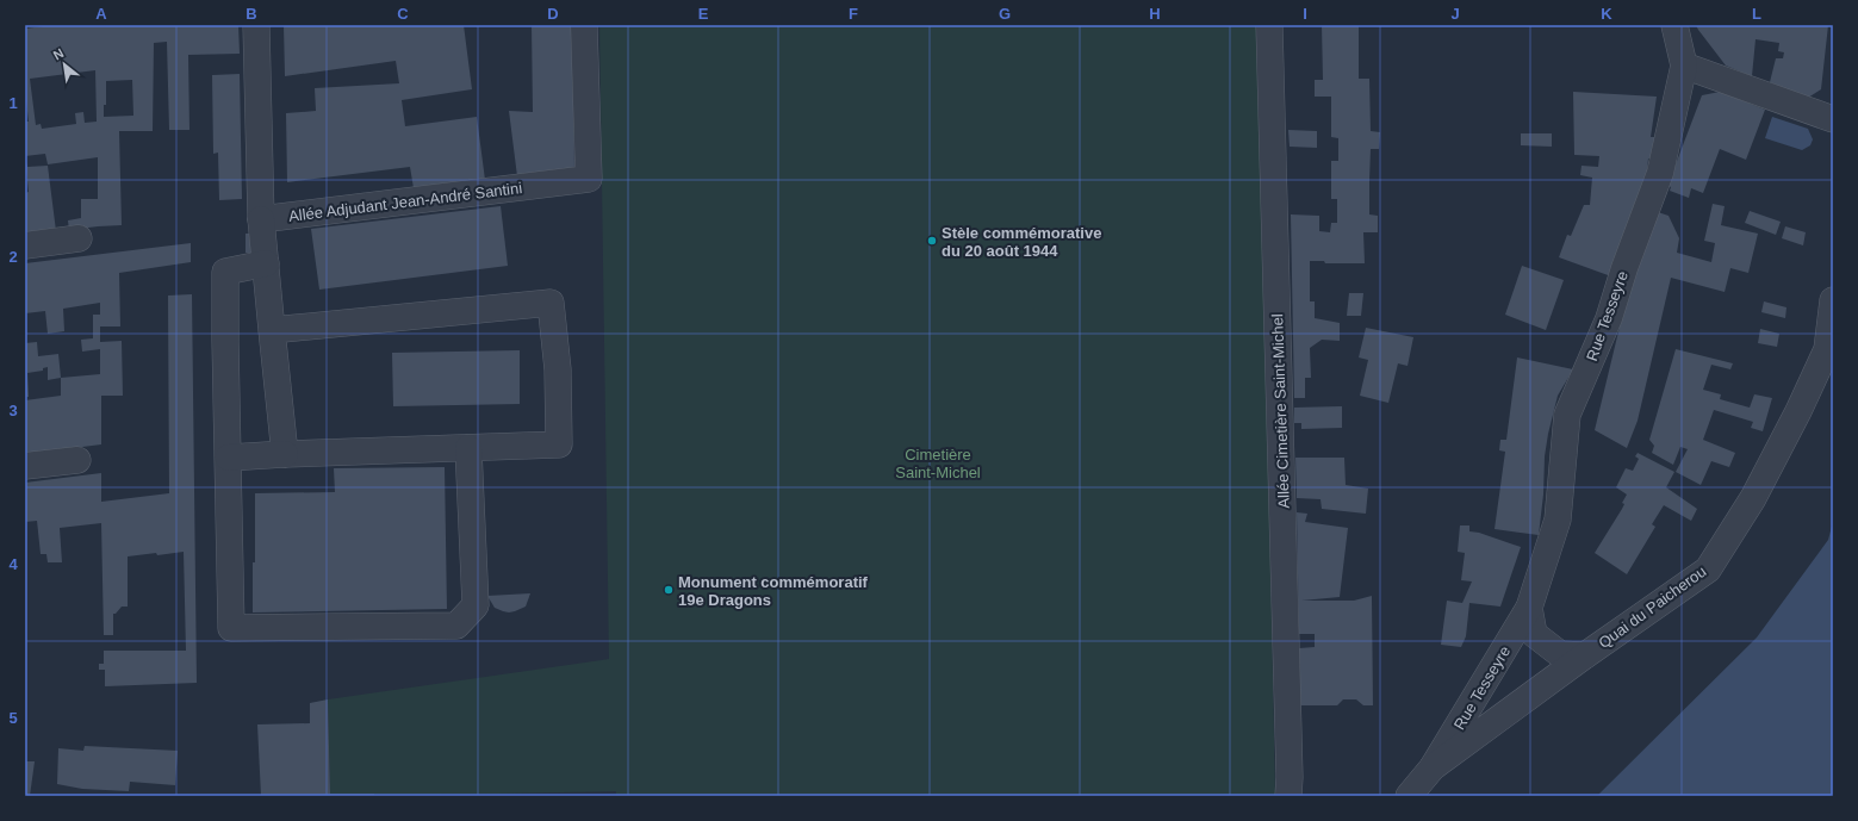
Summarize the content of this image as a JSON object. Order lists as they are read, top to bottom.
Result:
{
  "streets": {
    "street": [
      "Allée Adjudant Jean-André Santini",
      "Rue Tesseyre",
      "Allée Cimetière Saint-Michel",
      "Quai du Paicherou"
    ]
  },
  "crossings": [
    ["Rue Tesseyre", "Quai du Paicherou"]
  ],
  "parks": ["Cimetière Saint-Michel"],
  "places": ["Stèle commémorative du 20 août 1944", "Monument commémoratif 19e Dragons"],
  "north": "top left",
  "grid": {
    "columns": [
      "A",
      "B",
      "C",
      "D",
      "E",
      "F",
      "G",
      "H",
      "I",
      "J",
      "K",
      "L"
    ],
    "rows": [
      "1",
      "2",
      "3",
      "4",
      "5"
    ]
  }
}
